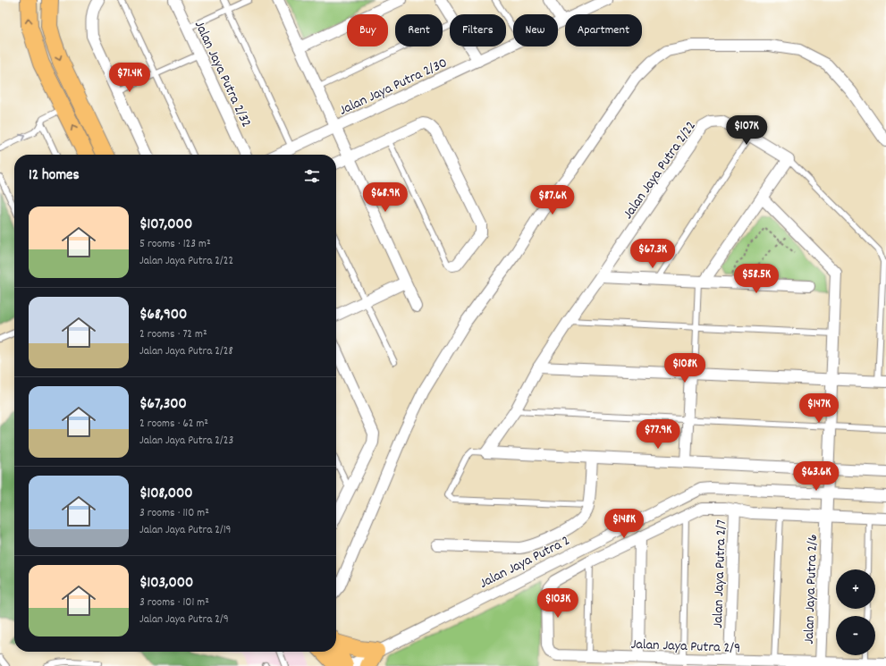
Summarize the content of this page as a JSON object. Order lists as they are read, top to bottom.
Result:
{
  "streets": {
    "street": [
      "Jalan Jaya Putra 2/32",
      "Jalan Jaya Putra 2/30",
      "Jalan Jaya Putra 2/22",
      "Jalan Jaya Putra 2",
      "Jalan Jaya Putra 2/7",
      "Jalan Jaya Putra 2/6",
      "Jalan Jaya Putra 2/9"
    ]
  },
  "crossings": [
    ["Jalan Jaya Putra 2", "Jalan Jaya Putra 2/6"],
    ["Jalan Jaya Putra 2/7", "Jalan Jaya Putra 2/9"],
    ["Jalan Jaya Putra 2/6", "Jalan Jaya Putra 2/9"]
  ],
  "page": {
    "chip": [
      "Buy",
      "Rent",
      "Filters",
      "New",
      "Apartment"
    ],
    "price": [
      "$71.4K",
      "$107K",
      "$68.9K",
      "$87.6K",
      "$67.3K",
      "$58.5K",
      "$108K",
      "$147K",
      "$77.9K",
      "$63.6K",
      "$148K",
      "$103K"
    ],
    "heading": "12 homes",
    "list": [
      {
        "name": "$107,000",
        "note": "5 rooms · 123 m² · Jalan Jaya Putra 2/22"
      },
      {
        "name": "$68,900",
        "note": "2 rooms · 72 m² · Jalan Jaya Putra 2/28"
      },
      {
        "name": "$67,300",
        "note": "2 rooms · 62 m² · Jalan Jaya Putra 2/23"
      },
      {
        "name": "$108,000",
        "note": "3 rooms · 110 m² · Jalan Jaya Putra 2/19"
      },
      {
        "name": "$103,000",
        "note": "3 rooms · 101 m² · Jalan Jaya Putra 2/9"
      }
    ],
    "map_buttons": ["+", "−"]
  }
}
